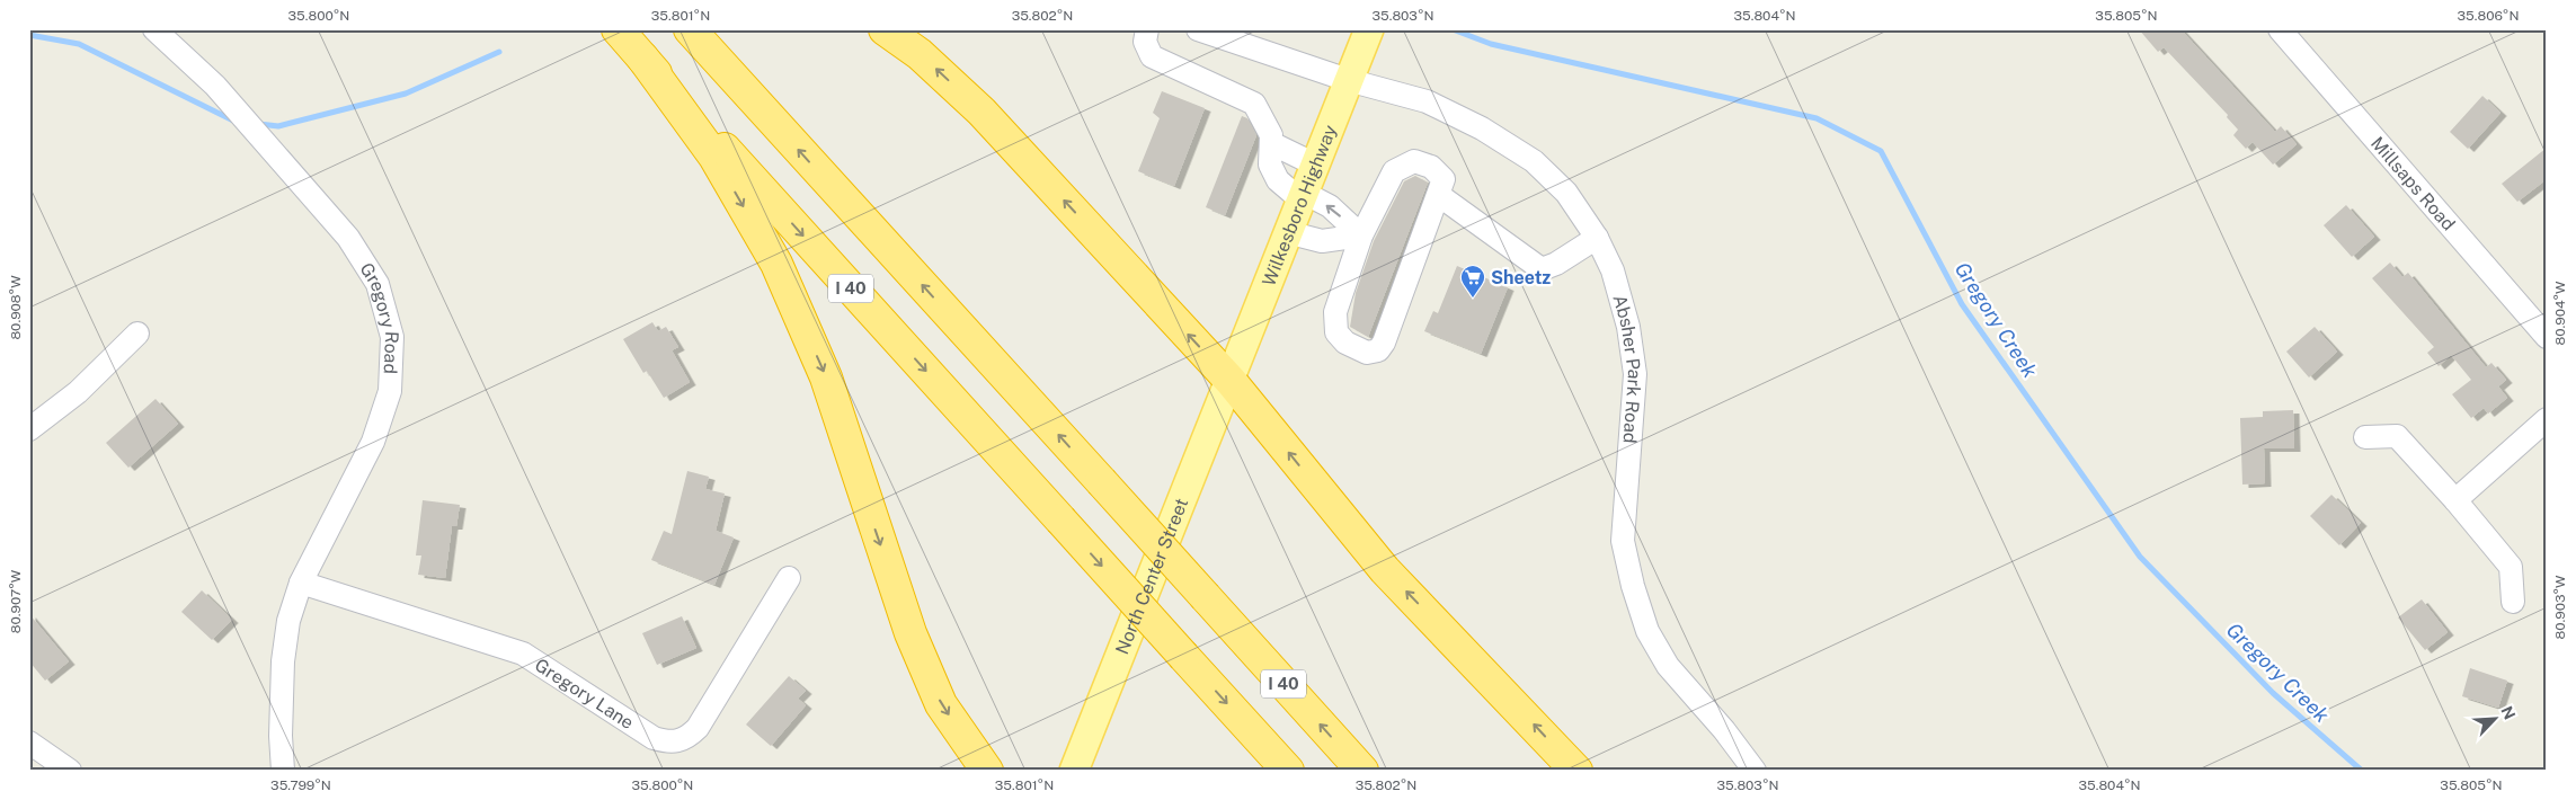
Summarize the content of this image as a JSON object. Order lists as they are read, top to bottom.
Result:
{
  "streets": {
    "highway": ["I 40"],
    "main road": ["Wilkesboro Highway", "North Center Street"],
    "street": [
      "Millsaps Road",
      "Gregory Road",
      "Absher Park Road",
      "Gregory Lane"
    ]
  },
  "crossings": [
    ["Wilkesboro Highway", "Absher Park Road"],
    ["Wilkesboro Highway", "North Center Street"],
    ["Gregory Road", "Gregory Lane"]
  ],
  "water": ["Gregory Creek"],
  "places": {
    "supermarket": ["Sheetz"]
  },
  "north": "top right",
  "coordinates": [
    "35.800°N",
    "35.801°N",
    "35.802°N",
    "35.803°N",
    "35.804°N",
    "35.805°N",
    "35.806°N",
    "80.908°W",
    "80.904°W",
    "80.907°W",
    "80.903°W",
    "35.799°N"
  ]
}
